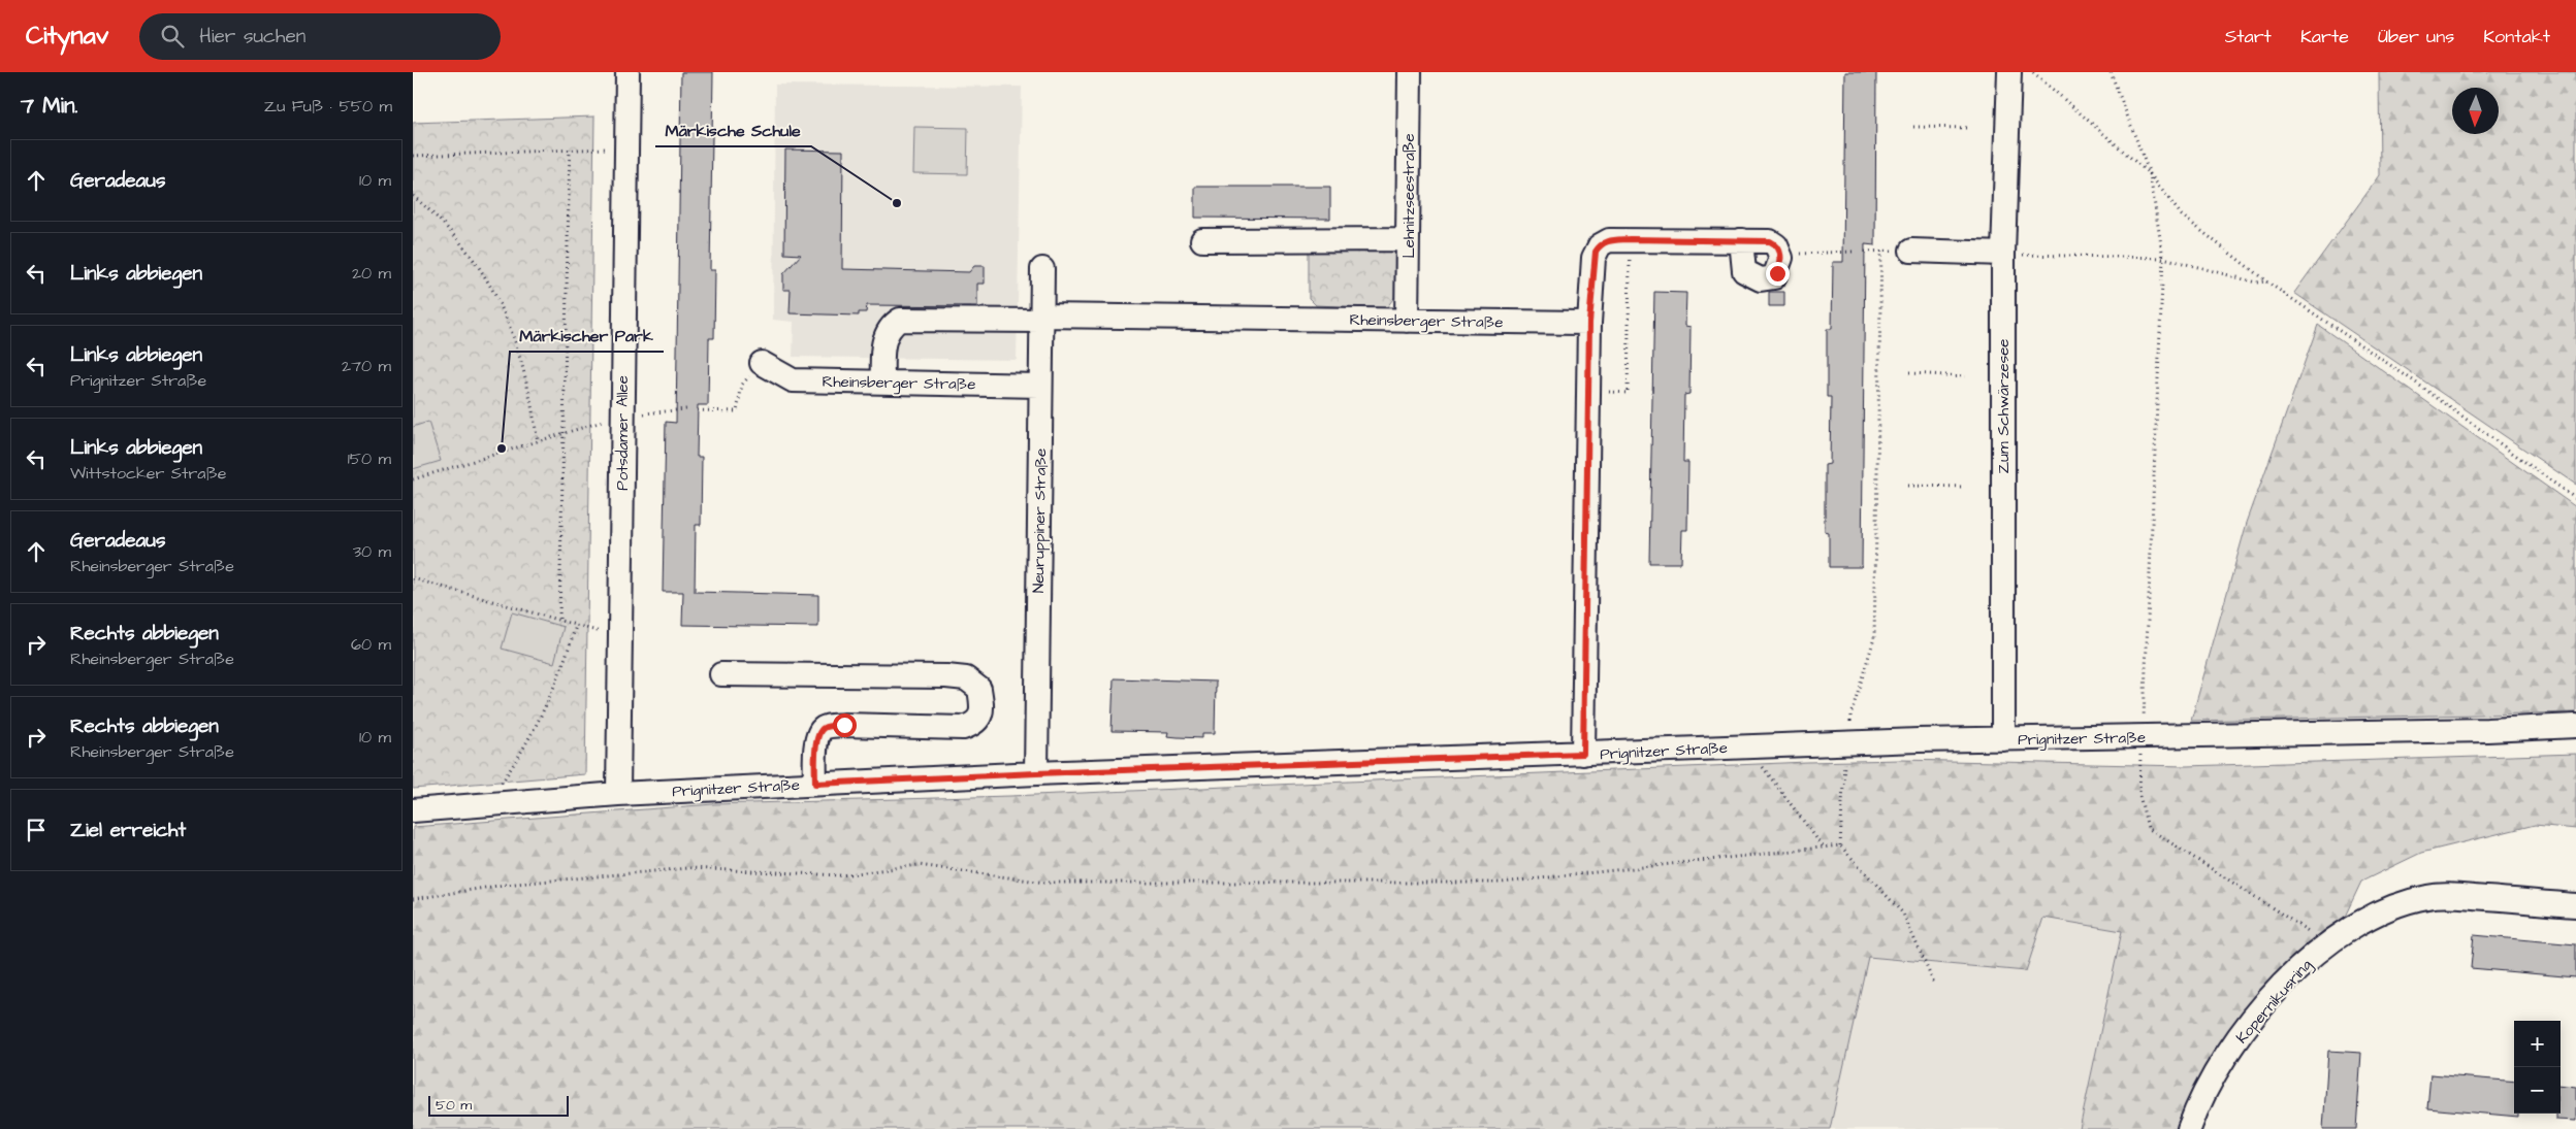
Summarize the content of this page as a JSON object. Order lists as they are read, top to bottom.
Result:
{
  "streets": {
    "street": [
      "Lehnitzseestraße",
      "Rheinsberger Straße",
      "Zum Schwärzesee",
      "Potsdamer Allee",
      "Neuruppiner Straße",
      "Prignitzer Straße",
      "Kopernikusring"
    ]
  },
  "crossings": [
    ["Lehnitzseestraße", "Rheinsberger Straße"],
    ["Rheinsberger Straße", "Neuruppiner Straße"],
    ["Zum Schwärzesee", "Prignitzer Straße"],
    ["Potsdamer Allee", "Prignitzer Straße"],
    ["Neuruppiner Straße", "Prignitzer Straße"]
  ],
  "places": ["Märkische Schule", "Märkischer Park"],
  "scale_bar": "50 m",
  "north": "bottom",
  "page": {
    "header": "Citynav",
    "search": "Hier suchen",
    "nav": [
      "Start",
      "Karte",
      "Über uns",
      "Kontakt"
    ],
    "heading": ["7 Min.", "Zu Fuß · 550 m"],
    "list": [
      ["Geradeaus", "10 m"],
      ["Links abbiegen", "20 m"],
      ["Links abbiegen", "Prignitzer Straße", "270 m"],
      ["Links abbiegen", "Wittstocker Straße", "150 m"],
      ["Geradeaus", "Rheinsberger Straße", "30 m"],
      ["Rechts abbiegen", "Rheinsberger Straße", "60 m"],
      ["Rechts abbiegen", "Rheinsberger Straße", "10 m"],
      "Ziel erreicht"
    ],
    "map_buttons": ["+", "−"],
    "scale": "50 m"
  }
}
